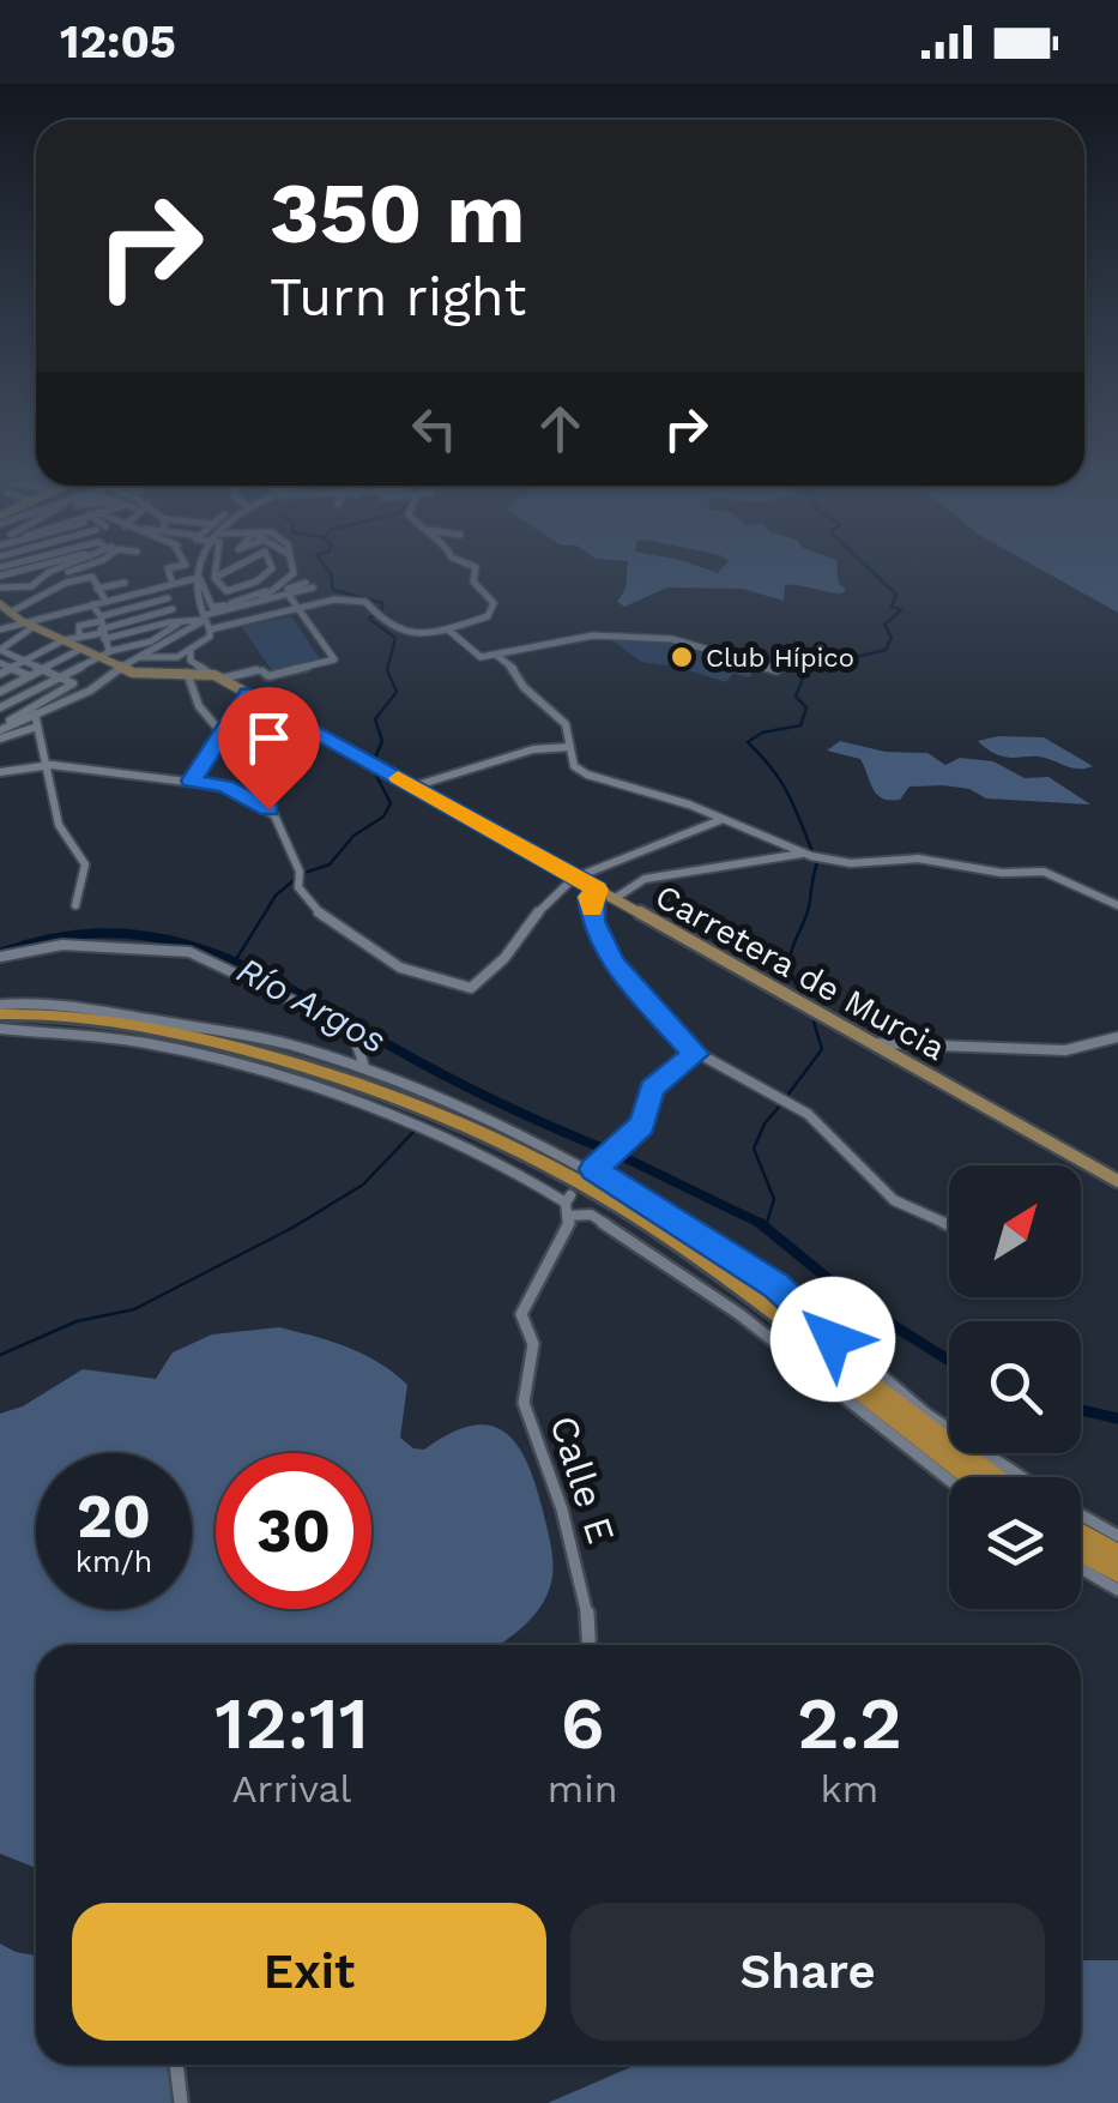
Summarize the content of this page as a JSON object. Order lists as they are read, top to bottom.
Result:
{
  "streets": {
    "main road": ["Carretera de Murcia"],
    "street": ["Calle E"]
  },
  "water": ["Río Argos"],
  "places": ["Club Hípico"],
  "north": "top right",
  "page": {
    "status": "12:05",
    "turn": ["350 m", "Turn right"],
    "speed": "20 km/h",
    "limit": "30",
    "eta": [
      "12:11",
      "Arrival",
      "6",
      "min",
      "2.2",
      "km"
    ],
    "buttons": ["Exit", "Share"]
  }
}
